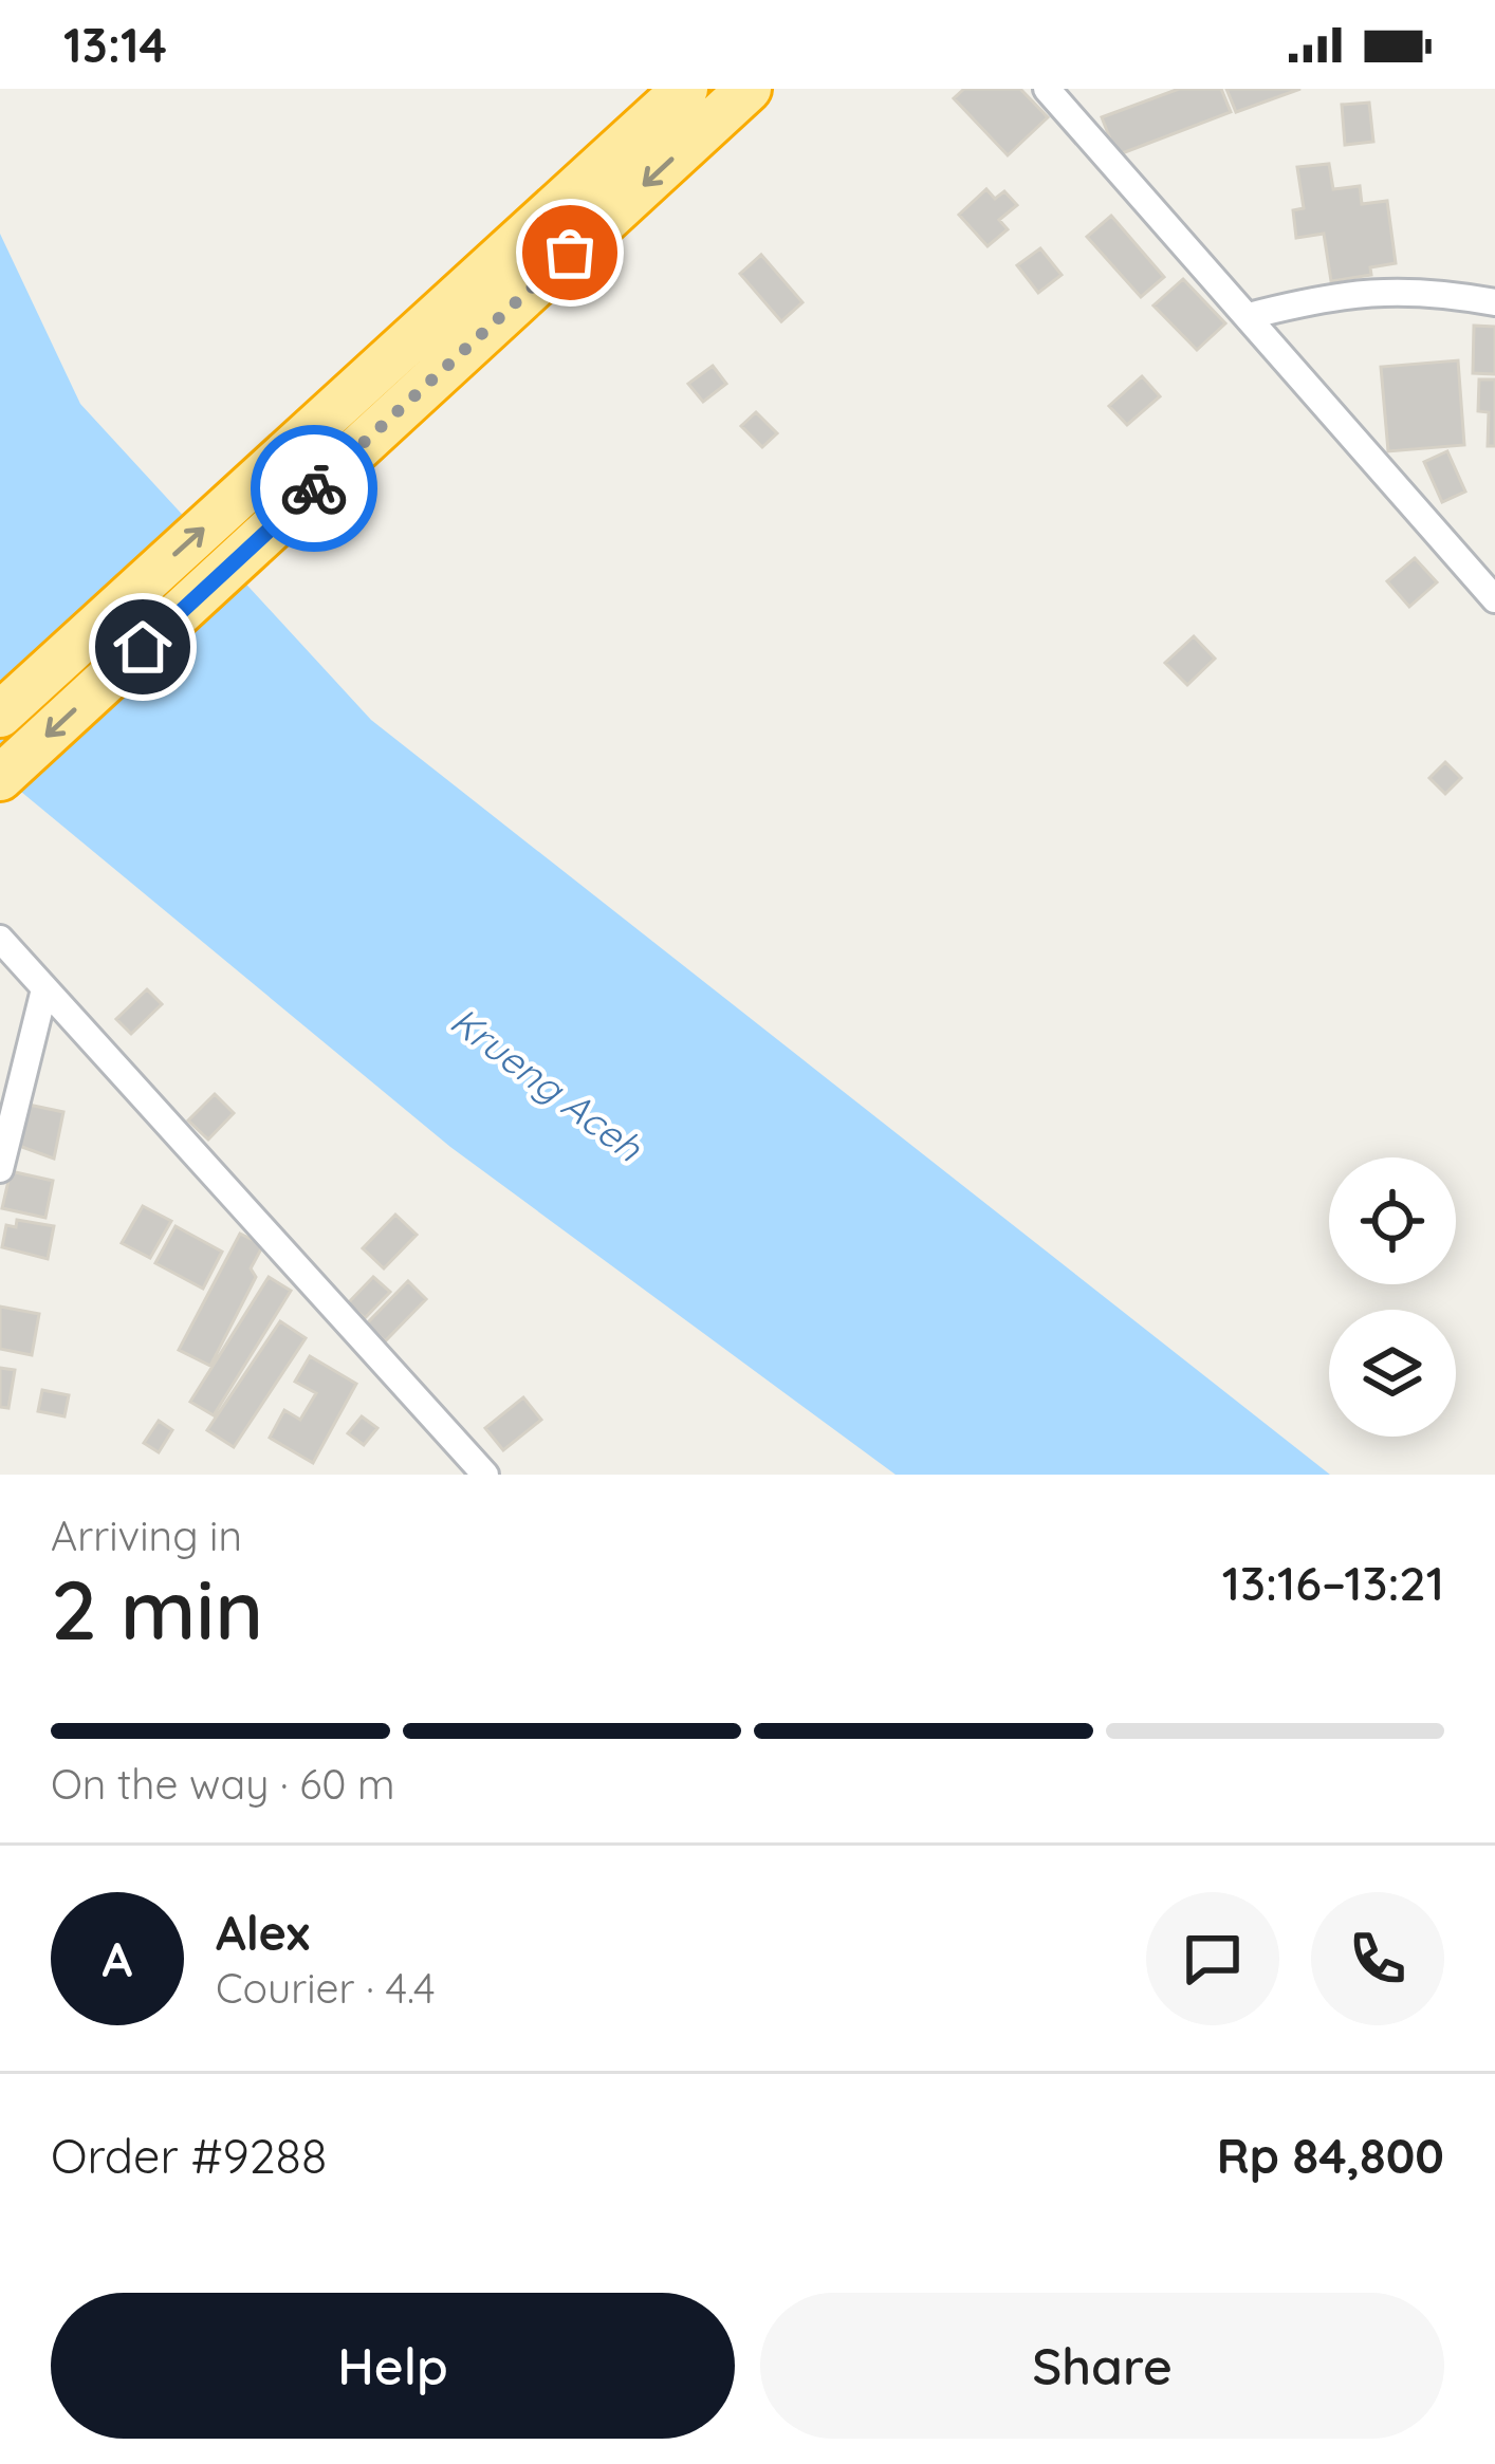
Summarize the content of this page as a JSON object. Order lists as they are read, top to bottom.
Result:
{
  "water": ["Krueng Aceh"],
  "page": {
    "status": "13:14",
    "heading": ["2 min", "Arriving in", "13:16–13:21"],
    "panel": [
      "Alex",
      "Courier · 4.4",
      "Order #9288",
      "Rp 84,800"
    ],
    "bar": "On the way · 60 m",
    "round": "A",
    "buttons": ["Help", "Share"]
  }
}
